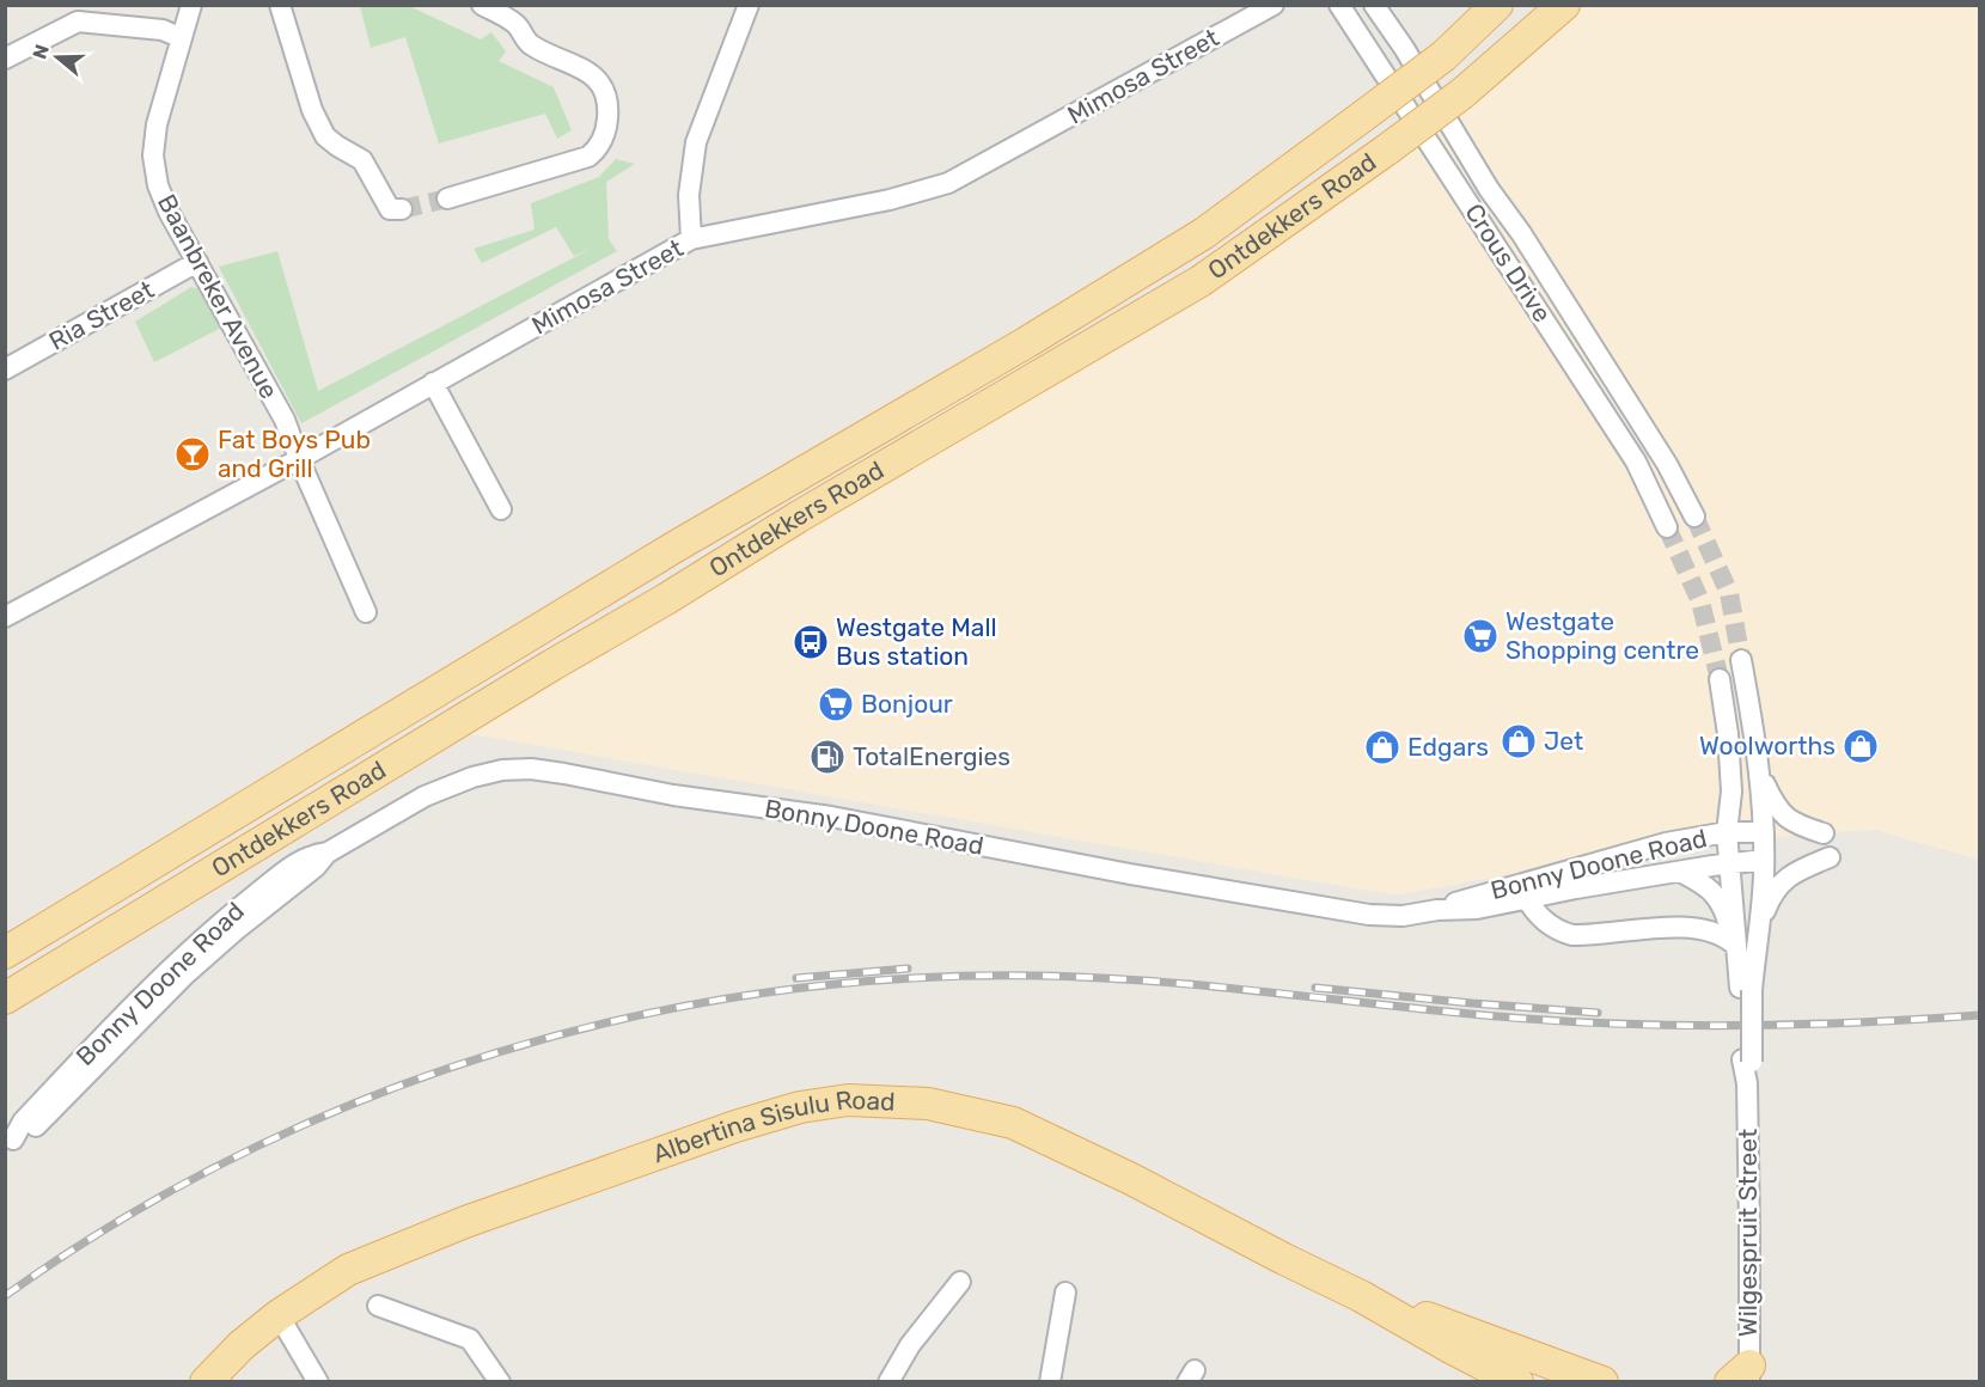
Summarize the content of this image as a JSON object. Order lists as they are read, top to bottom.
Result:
{
  "streets": {
    "main road": ["Ontdekkers Road", "Albertina Sisulu Road"],
    "street": [
      "Mimosa Street",
      "Crous Drive",
      "Baanbreker Avenue",
      "Ria Street",
      "Bonny Doone Road",
      "Wilgespruit Street"
    ]
  },
  "crossings": [
    ["Mimosa Street", "Baanbreker Avenue"],
    ["Baanbreker Avenue", "Ria Street"],
    ["Bonny Doone Road", "Wilgespruit Street"]
  ],
  "places": {
    "bar": ["Fat Boys Pub and Grill"],
    "supermarket": ["Westgate Shopping centre", "Bonjour"],
    "bus stop": ["Westgate Mall Bus station"],
    "shop": ["Jet", "Woolworths", "Edgars"],
    "fuel station": ["TotalEnergies"]
  },
  "north": "left"
}
